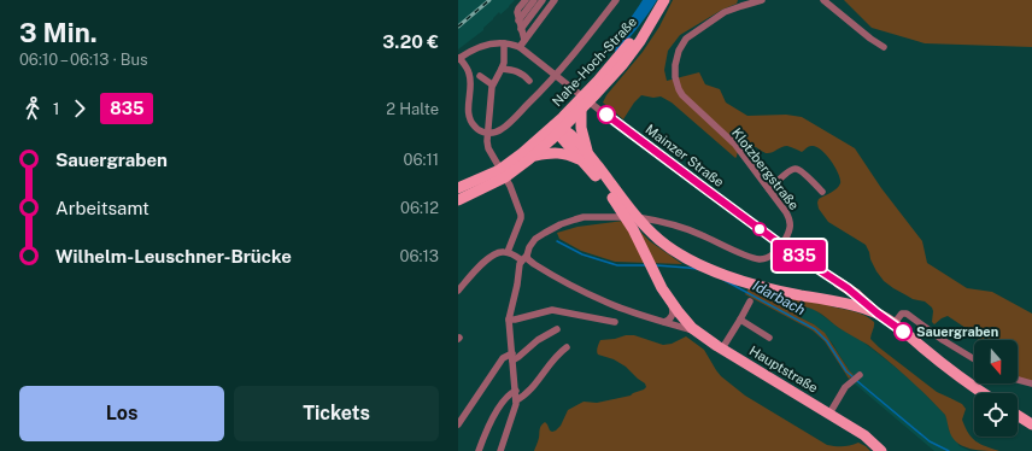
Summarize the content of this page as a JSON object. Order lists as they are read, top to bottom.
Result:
{
  "streets": {
    "main road": ["Nahe-Hoch-Straße", "Hauptstraße"],
    "street": ["Mainzer Straße", "Klotzbergstraße"]
  },
  "crossings": [
    ["Mainzer Straße", "Klotzbergstraße"]
  ],
  "water": ["Idarbach"],
  "places": ["Sauergraben"],
  "lines": ["bus line 835"],
  "north": "bottom",
  "page": {
    "heading": ["3 Min.", "06:10 – 06:13 · Bus", "3.20 €"],
    "on_map": "835",
    "legs": ["1", "835", "2 Halte"],
    "list": [
      {
        "name": "Sauergraben",
        "value": "06:11"
      },
      {
        "name": "Arbeitsamt",
        "value": "06:12"
      },
      {
        "name": "Wilhelm-Leuschner-Brücke",
        "value": "06:13"
      }
    ],
    "buttons": ["Los", "Tickets"]
  }
}
